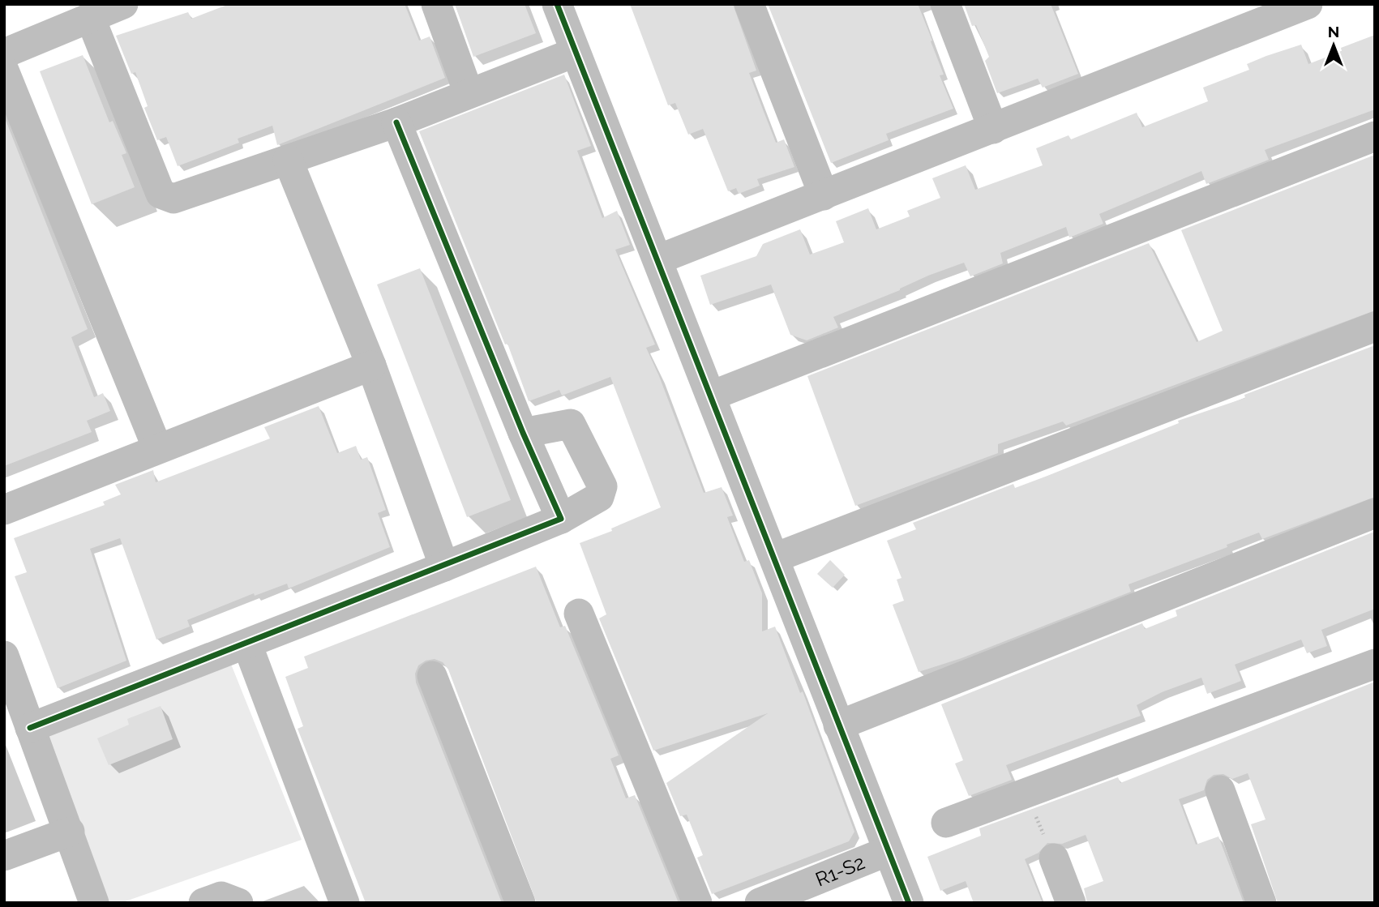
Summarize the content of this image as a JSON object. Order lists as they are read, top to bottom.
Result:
{
  "streets": {
    "street": ["R1-S2"]
  },
  "north": "top"
}
